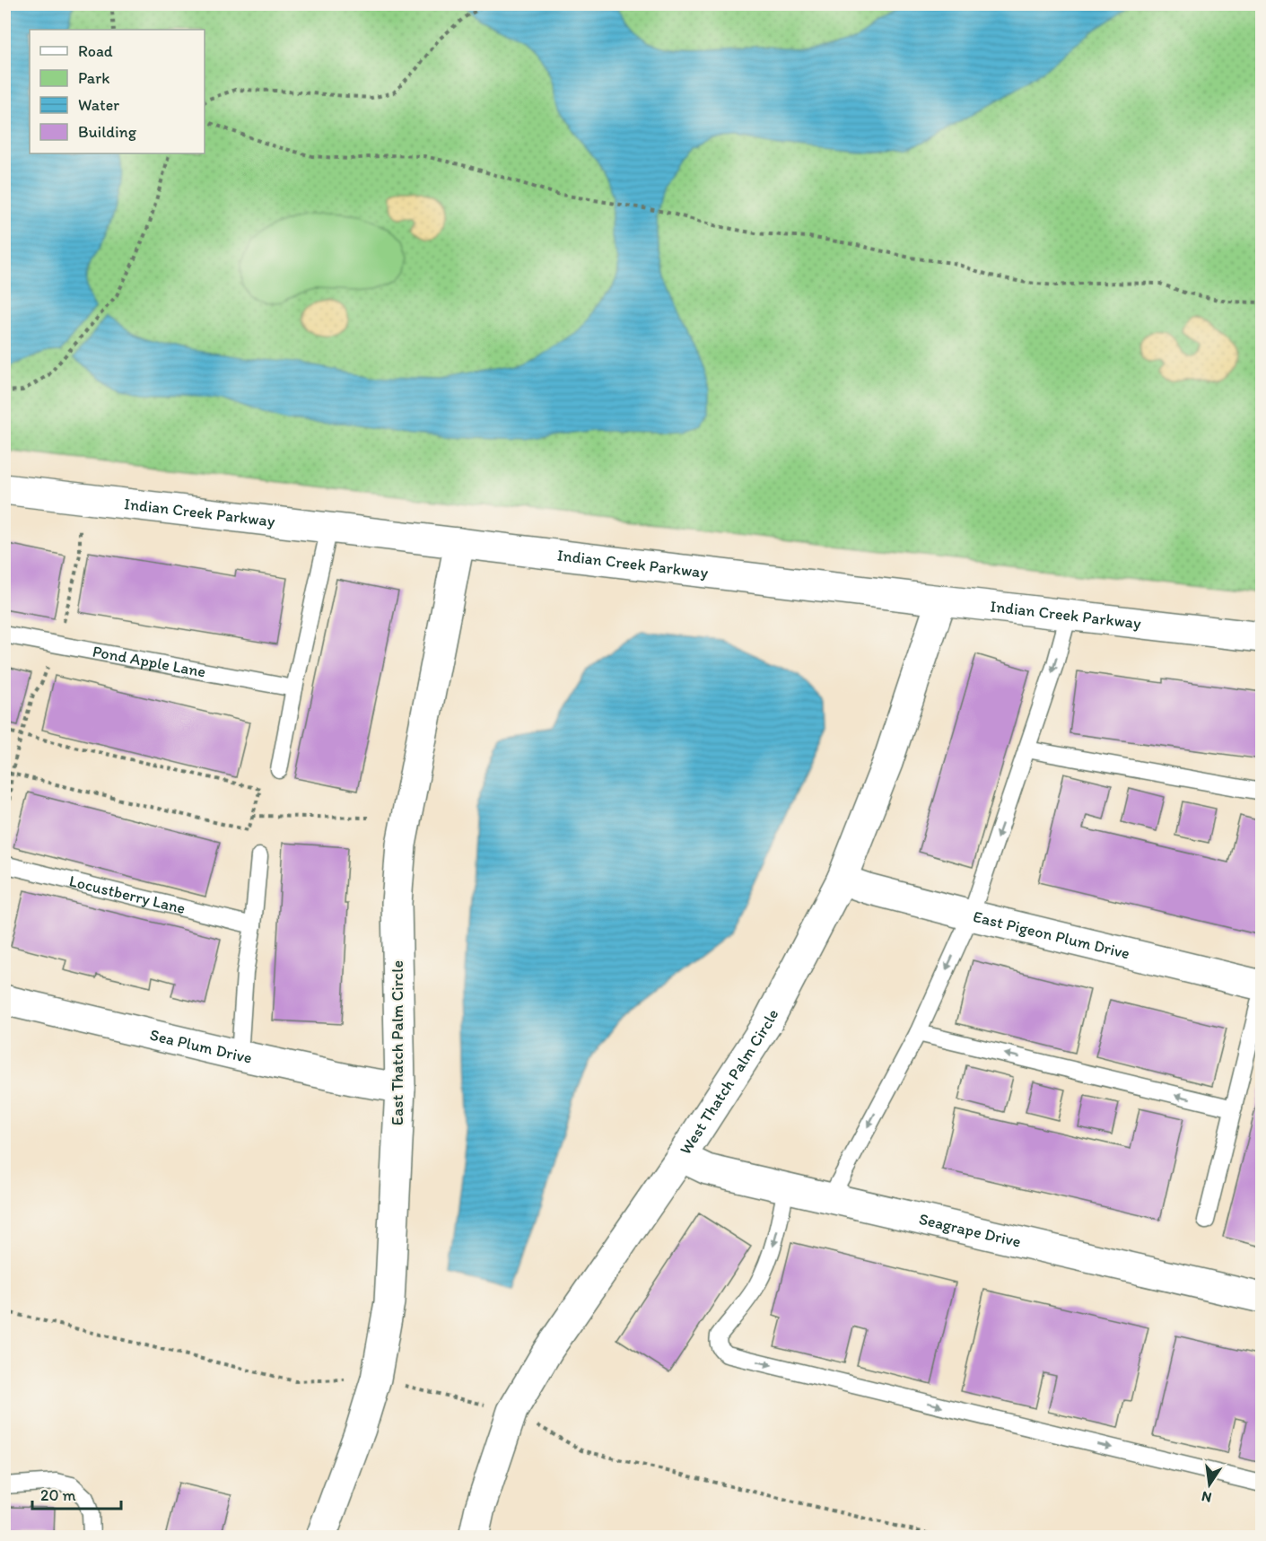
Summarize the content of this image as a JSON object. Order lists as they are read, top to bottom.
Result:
{
  "streets": {
    "street": [
      "Indian Creek Parkway",
      "East Pigeon Plum Drive",
      "East Thatch Palm Circle",
      "Sea Plum Drive",
      "West Thatch Palm Circle",
      "Seagrape Drive"
    ],
    "lane": ["Pond Apple Lane", "Locustberry Lane"]
  },
  "crossings": [
    ["Indian Creek Parkway", "East Thatch Palm Circle"],
    ["Indian Creek Parkway", "West Thatch Palm Circle"],
    ["East Pigeon Plum Drive", "West Thatch Palm Circle"],
    ["East Thatch Palm Circle", "Sea Plum Drive"],
    ["West Thatch Palm Circle", "Seagrape Drive"]
  ],
  "legend": [
    "Road",
    "Park",
    "Water",
    "Building"
  ],
  "scale_bar": "20 m",
  "north": "bottom"
}
